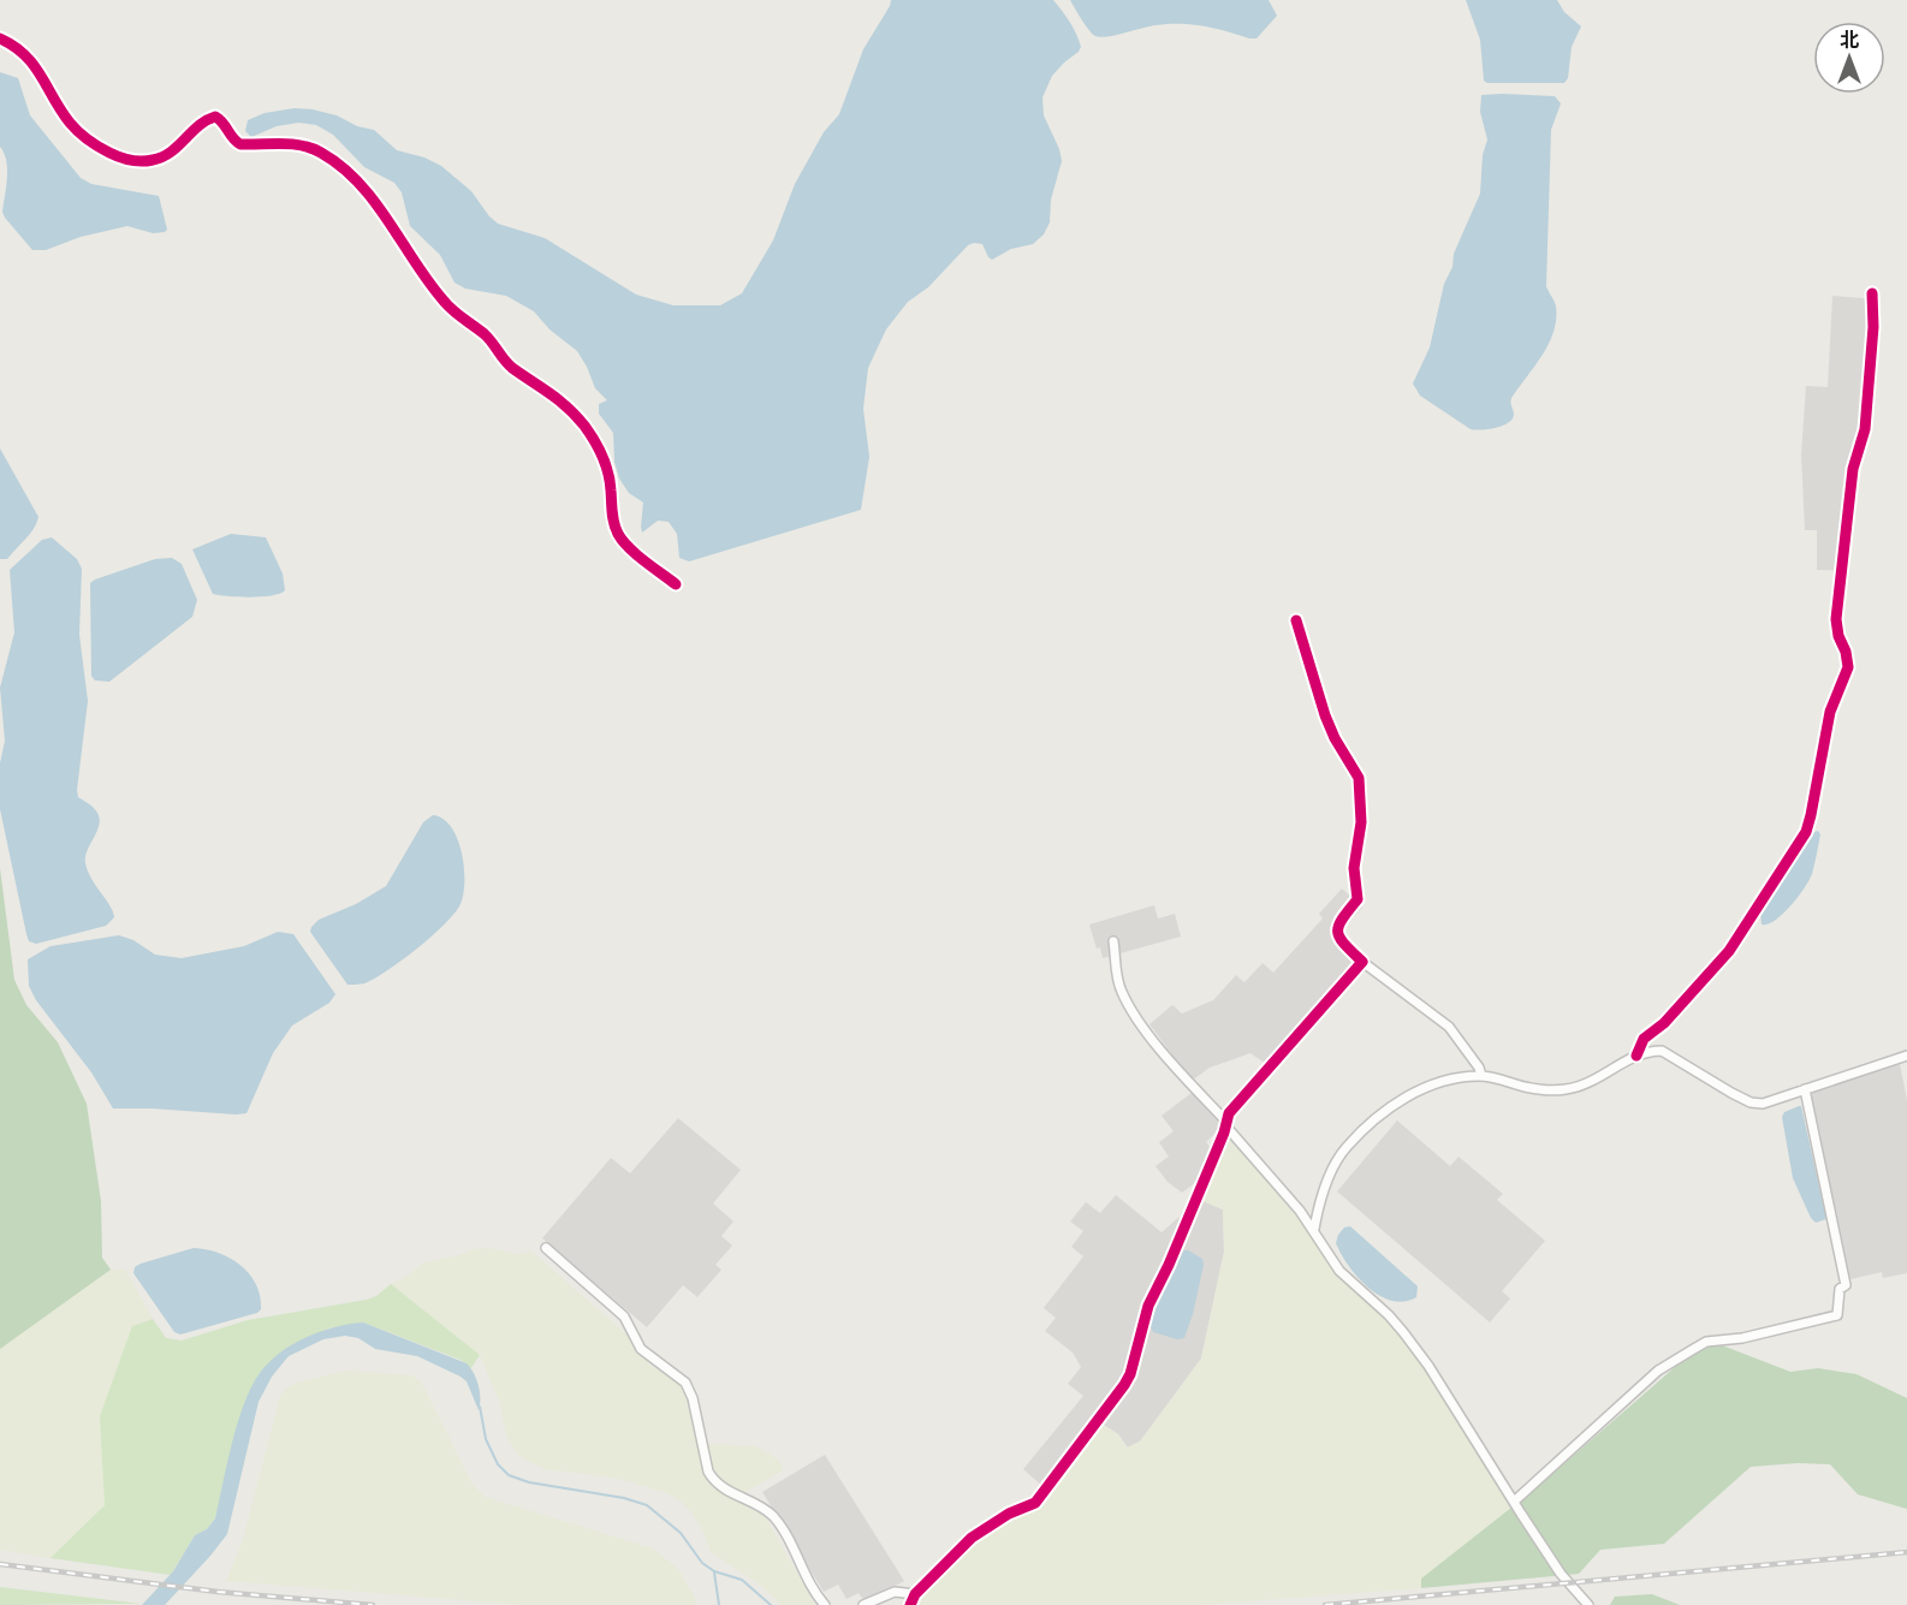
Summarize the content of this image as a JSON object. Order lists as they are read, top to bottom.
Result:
{
  "north": "top"
}
